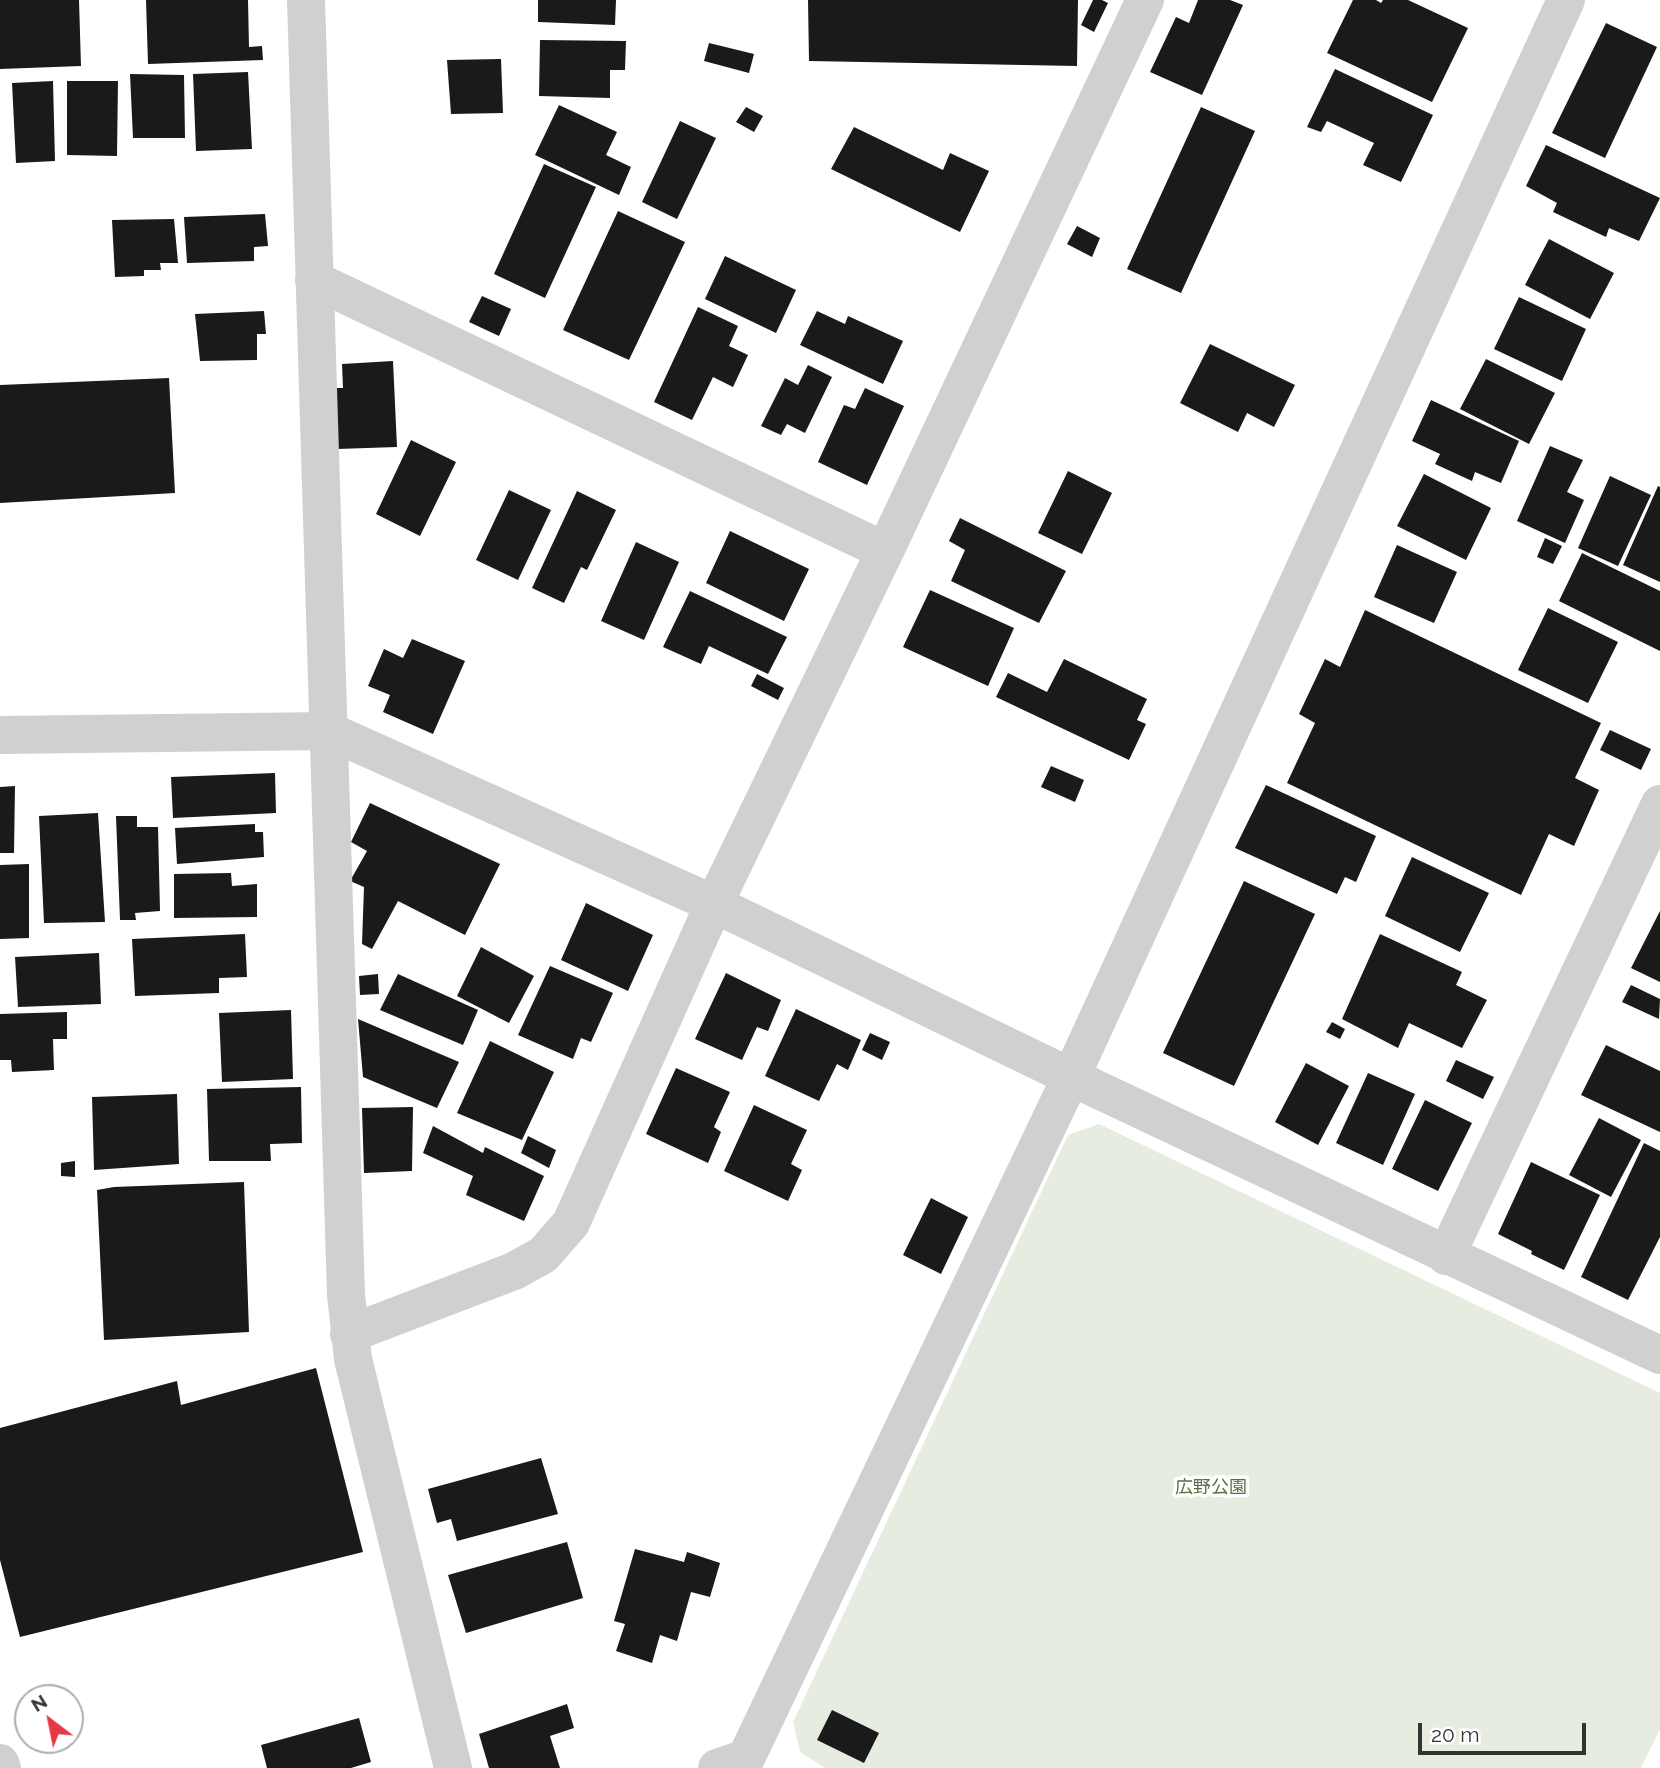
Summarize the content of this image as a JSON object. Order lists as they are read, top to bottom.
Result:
{
  "parks": ["広野公園"],
  "scale_bar": "20 m",
  "north": "top left"
}
